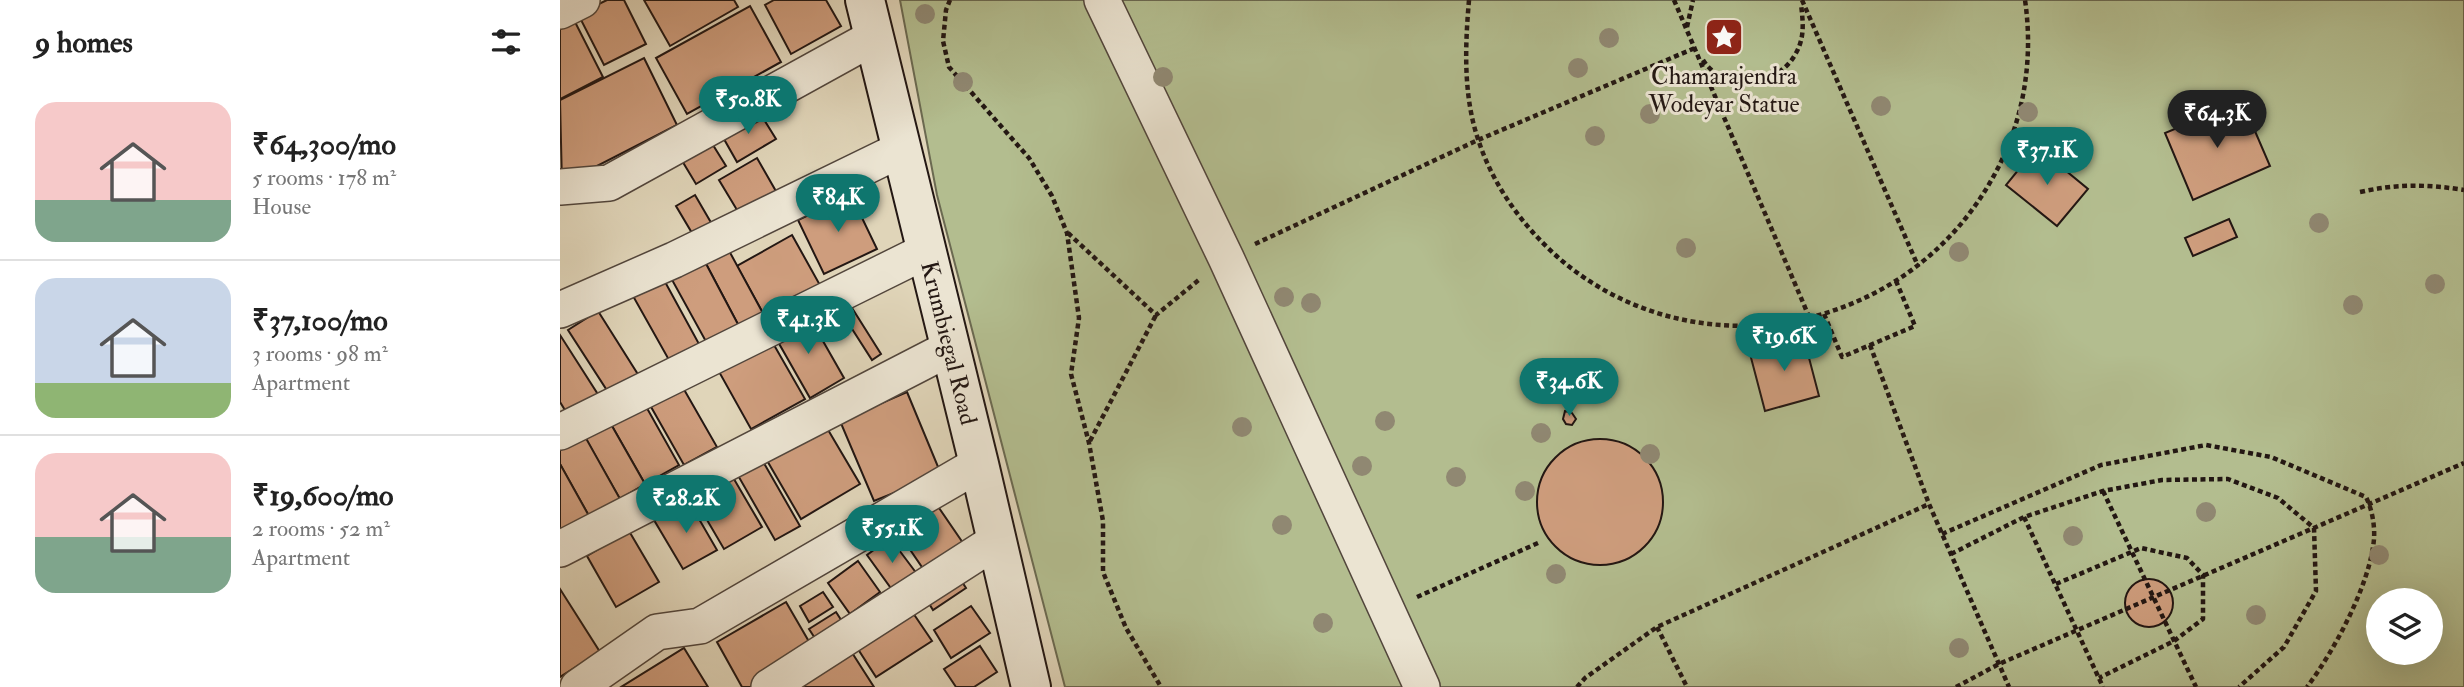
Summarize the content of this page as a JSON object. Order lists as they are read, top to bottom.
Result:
{
  "streets": {
    "main road": ["Krumbiegal Road"]
  },
  "places": {
    "place": ["Chamarajendra Wodeyar Statue"]
  },
  "page": {
    "heading": "9 homes",
    "price": [
      "₹50.8K",
      "₹64.3K",
      "₹37.1K",
      "₹84K",
      "₹41.3K",
      "₹19.6K",
      "₹34.6K",
      "₹28.2K",
      "₹55.1K"
    ],
    "list": [
      {
        "name": "₹64,300/mo",
        "note": "5 rooms · 178 m² · House"
      },
      {
        "name": "₹37,100/mo",
        "note": "3 rooms · 98 m² · Apartment"
      },
      {
        "name": "₹19,600/mo",
        "note": "2 rooms · 52 m² · Apartment"
      }
    ]
  }
}
